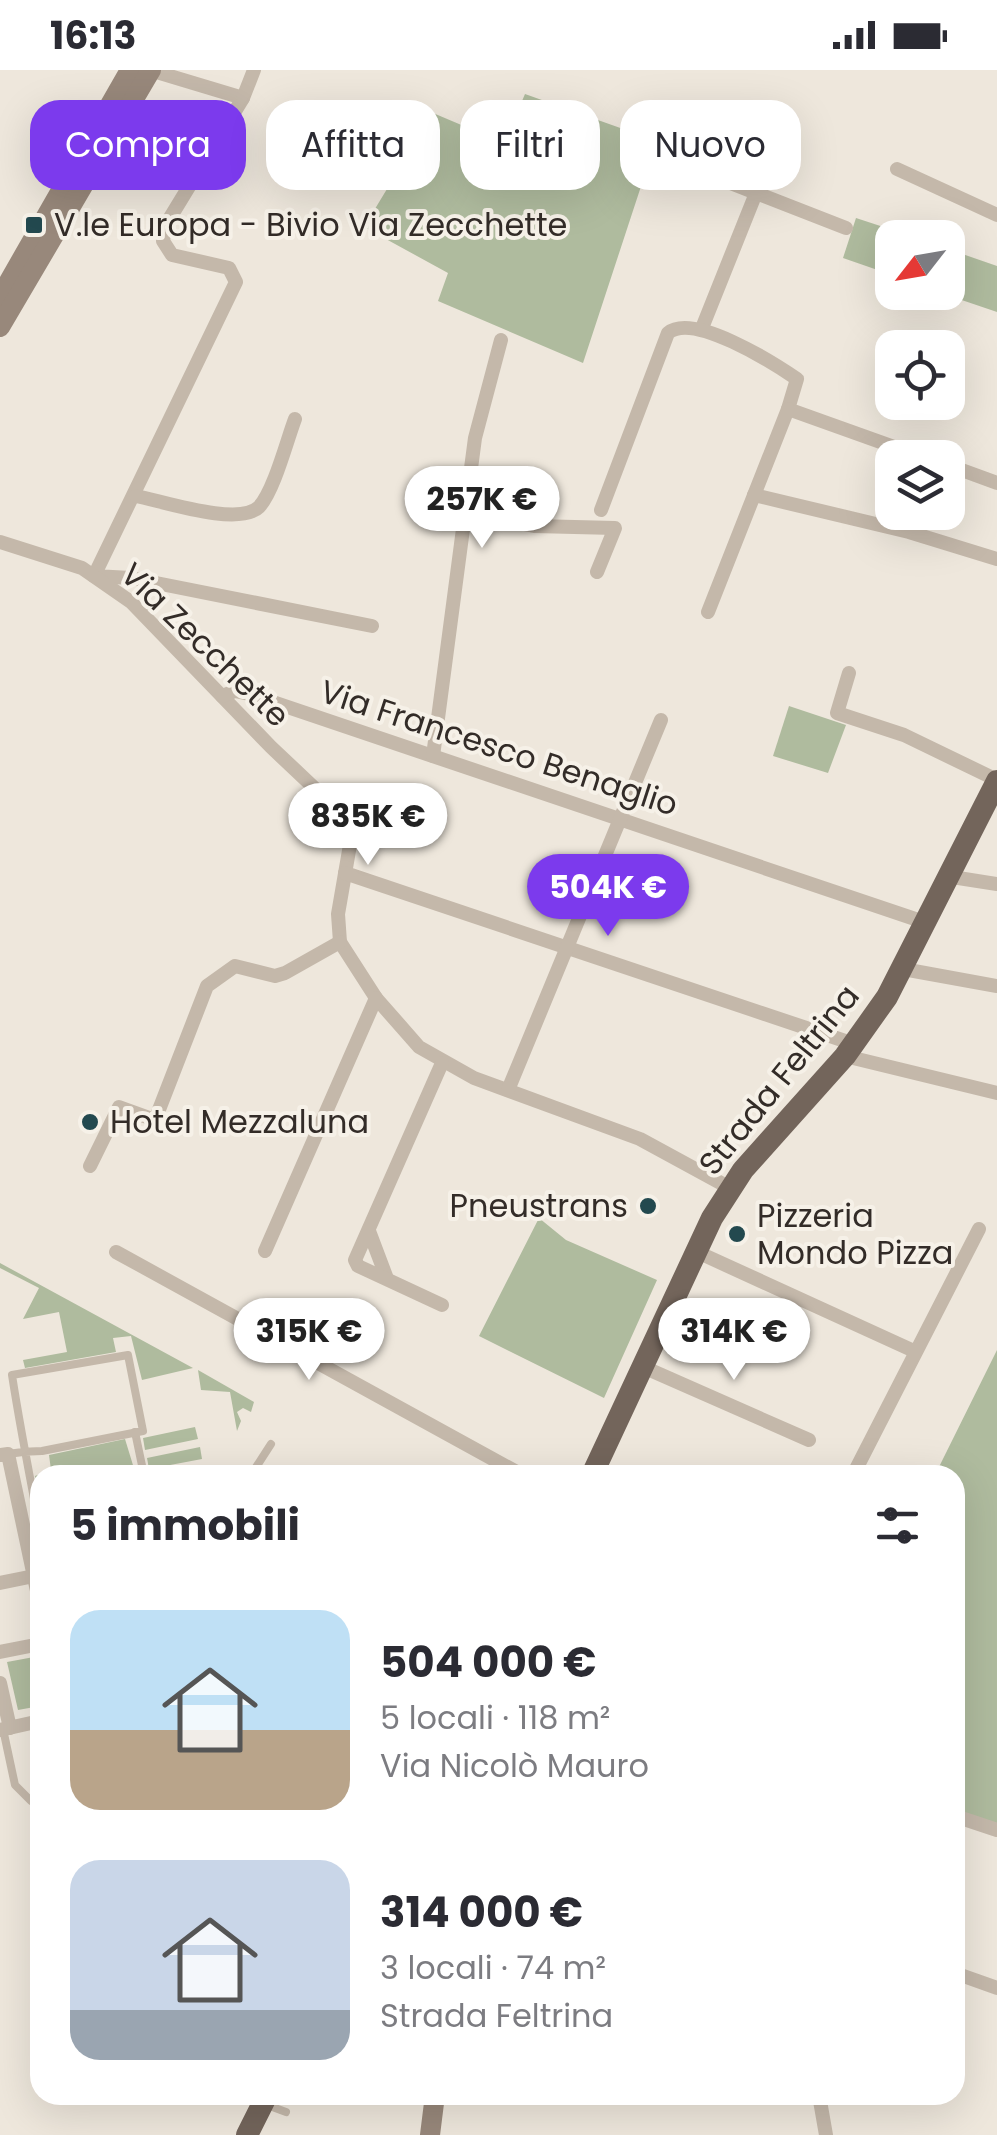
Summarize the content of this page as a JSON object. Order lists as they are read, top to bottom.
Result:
{
  "streets": {
    "main road": ["Strada Feltrina"],
    "street": ["Via Zecchette", "Via Francesco Benaglio"]
  },
  "crossings": [
    ["Via Zecchette", "Via Francesco Benaglio"],
    ["Via Francesco Benaglio", "Strada Feltrina"]
  ],
  "places": {
    "transit": ["V.le Europa - Bivio Via Zecchette"],
    "other": ["Hotel Mezzaluna", "Pneustrans", "Pizzeria Mondo Pizza"]
  },
  "north": "bottom left",
  "page": {
    "status": "16:13",
    "chip": [
      "Compra",
      "Affitta",
      "Filtri",
      "Nuovo"
    ],
    "price": [
      "257K €",
      "835K €",
      "504K €",
      "315K €",
      "314K €"
    ],
    "heading": "5 immobili",
    "list": [
      {
        "name": "504 000 €",
        "note": "5 locali · 118 m² · Via Nicolò Mauro"
      },
      {
        "name": "314 000 €",
        "note": "3 locali · 74 m² · Strada Feltrina"
      }
    ]
  }
}
